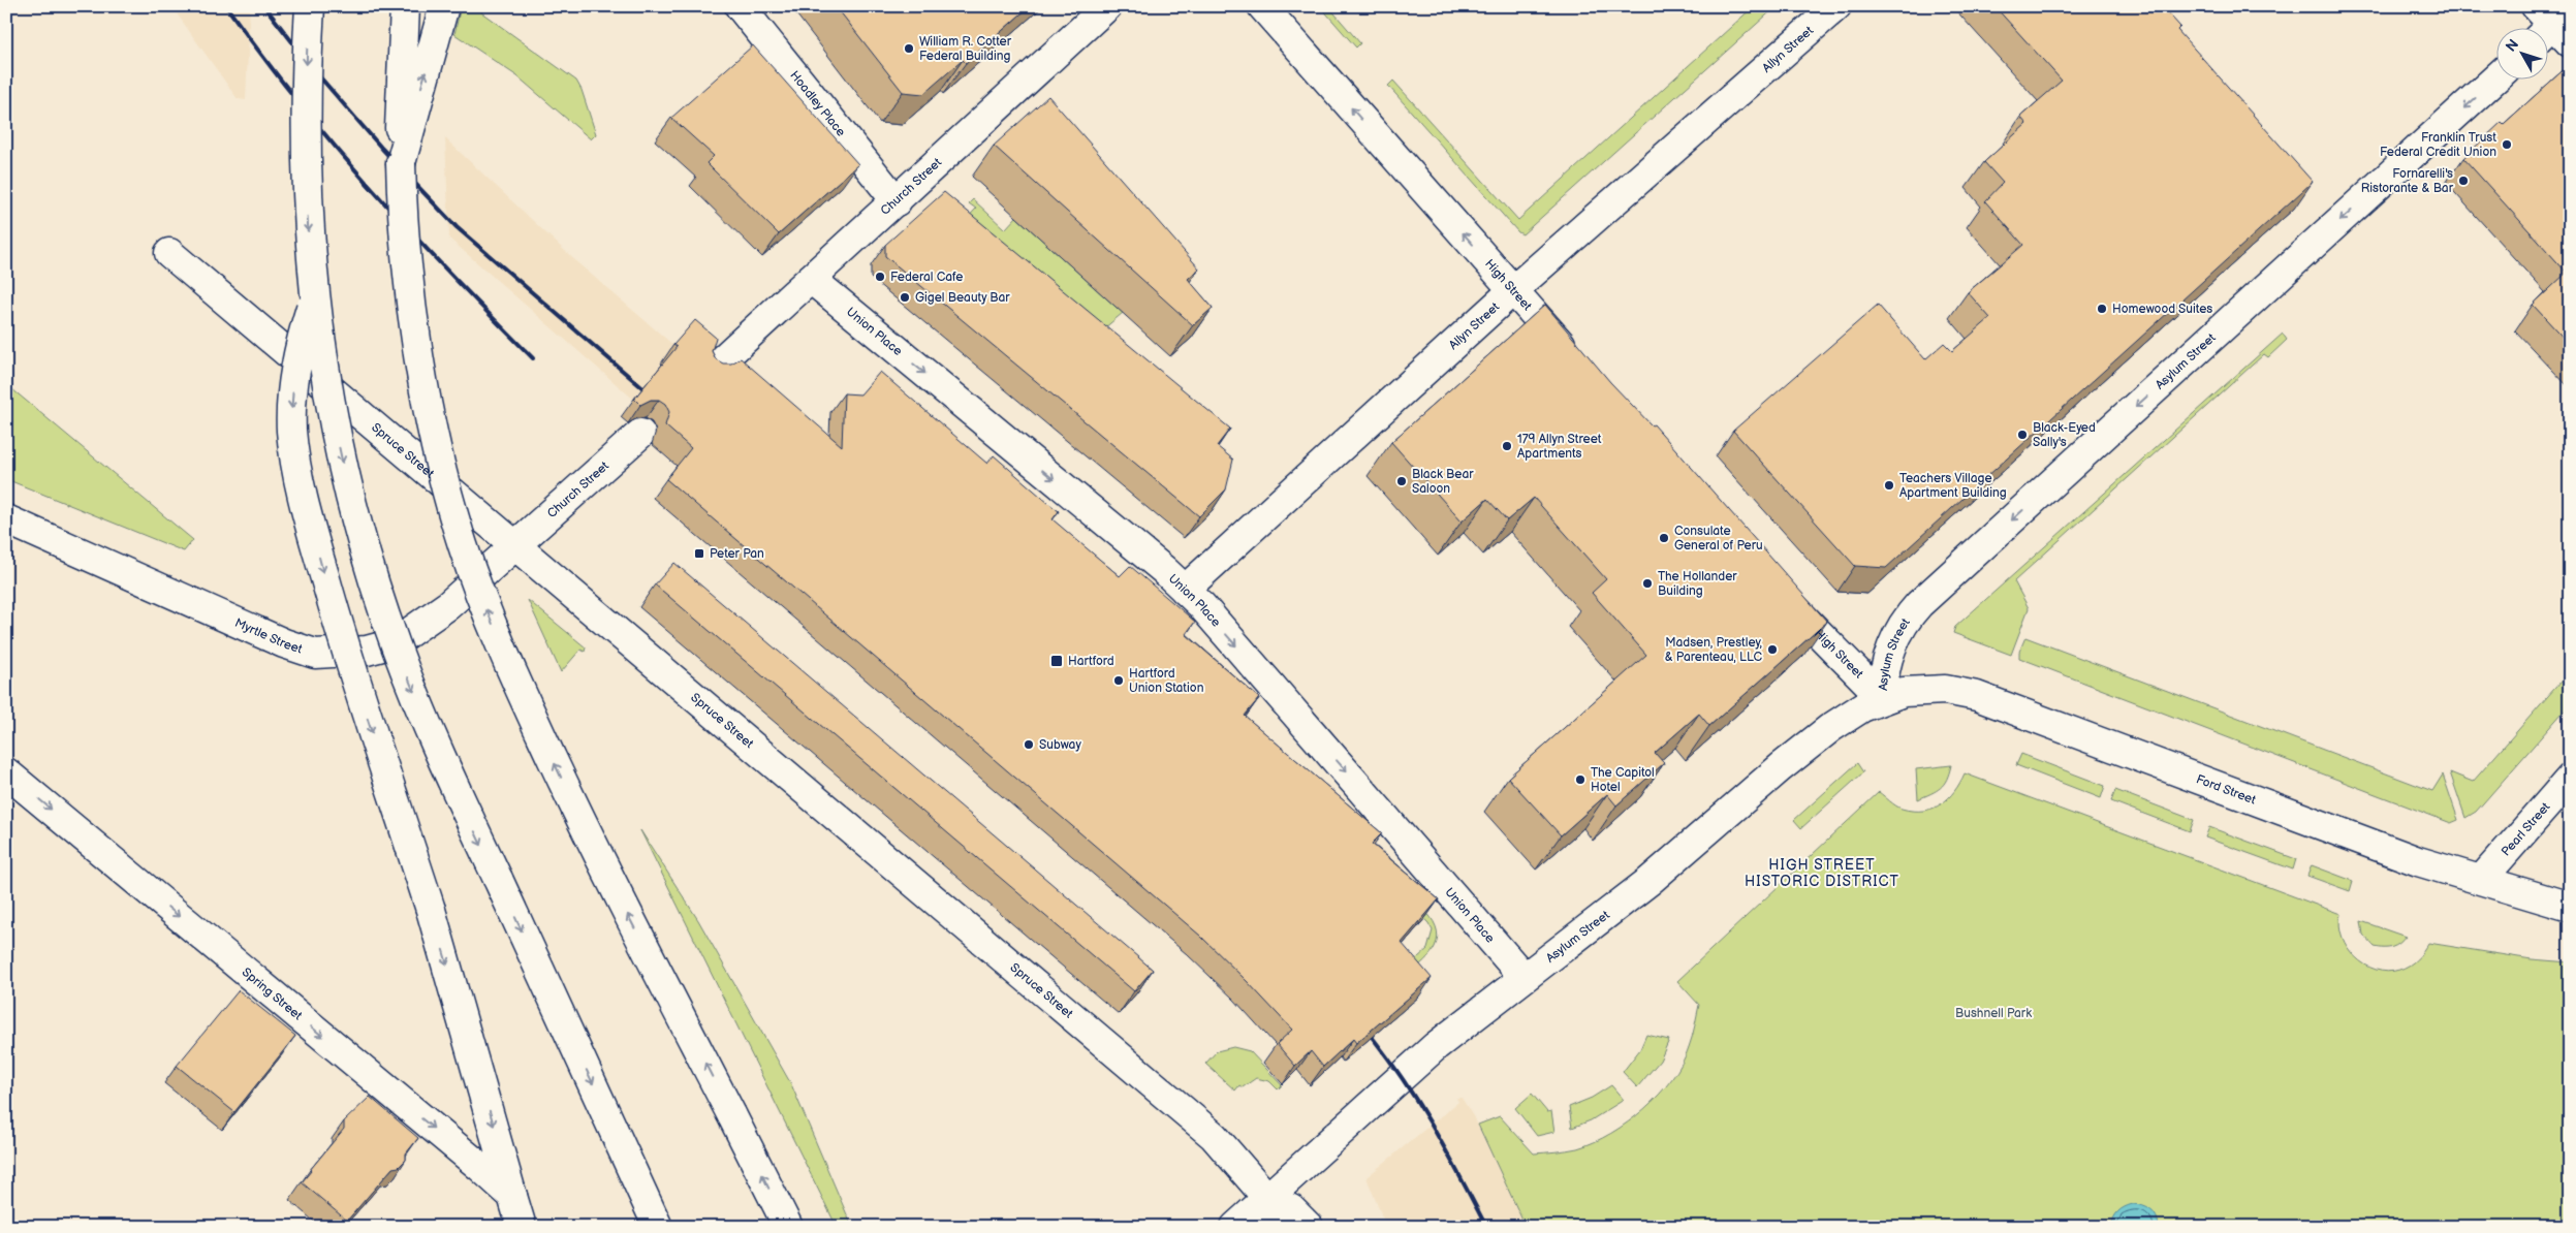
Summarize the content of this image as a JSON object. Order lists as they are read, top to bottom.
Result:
{
  "streets": {
    "main road": [
      "Allyn Street",
      "Hoadley Place",
      "Church Street",
      "High Street",
      "Union Place",
      "Asylum Street",
      "Spruce Street",
      "Myrtle Street",
      "Ford Street",
      "Pearl Street",
      "Spring Street"
    ]
  },
  "crossings": [
    ["Allyn Street", "High Street"],
    ["Allyn Street", "Union Place"],
    ["Hoadley Place", "Church Street"],
    ["Church Street", "Union Place"],
    ["Church Street", "Spruce Street"],
    ["Church Street", "Myrtle Street"],
    ["High Street", "Asylum Street"],
    ["High Street", "Ford Street"],
    ["Union Place", "Asylum Street"],
    ["Asylum Street", "Spruce Street"],
    ["Asylum Street", "Ford Street"],
    ["Spruce Street", "Myrtle Street"],
    ["Ford Street", "Pearl Street"]
  ],
  "one_way": [
    "High Street",
    "Union Place",
    "Asylum Street",
    "Spring Street"
  ],
  "districts": ["HIGH STREET HISTORIC DISTRICT"],
  "parks": ["Bushnell Park"],
  "places": {
    "other": [
      "William R. Cotter Federal Building",
      "Franklin Trust Federal Credit Union",
      "Fornarelli's Ristorante & Bar",
      "Federal Cafe",
      "Gigel Beauty Bar",
      "Homewood Suites",
      "Black-Eyed Sally's",
      "179 Allyn Street Apartments",
      "Black Bear Saloon",
      "Teachers Village Apartment Building",
      "Consulate General of Peru",
      "The Hollander Building",
      "Madsen, Prestley, & Parenteau, LLC",
      "Hartford Union Station",
      "Subway",
      "The Capitol Hotel"
    ],
    "transit": ["Peter Pan", "Hartford"]
  },
  "north": "top left"
}
